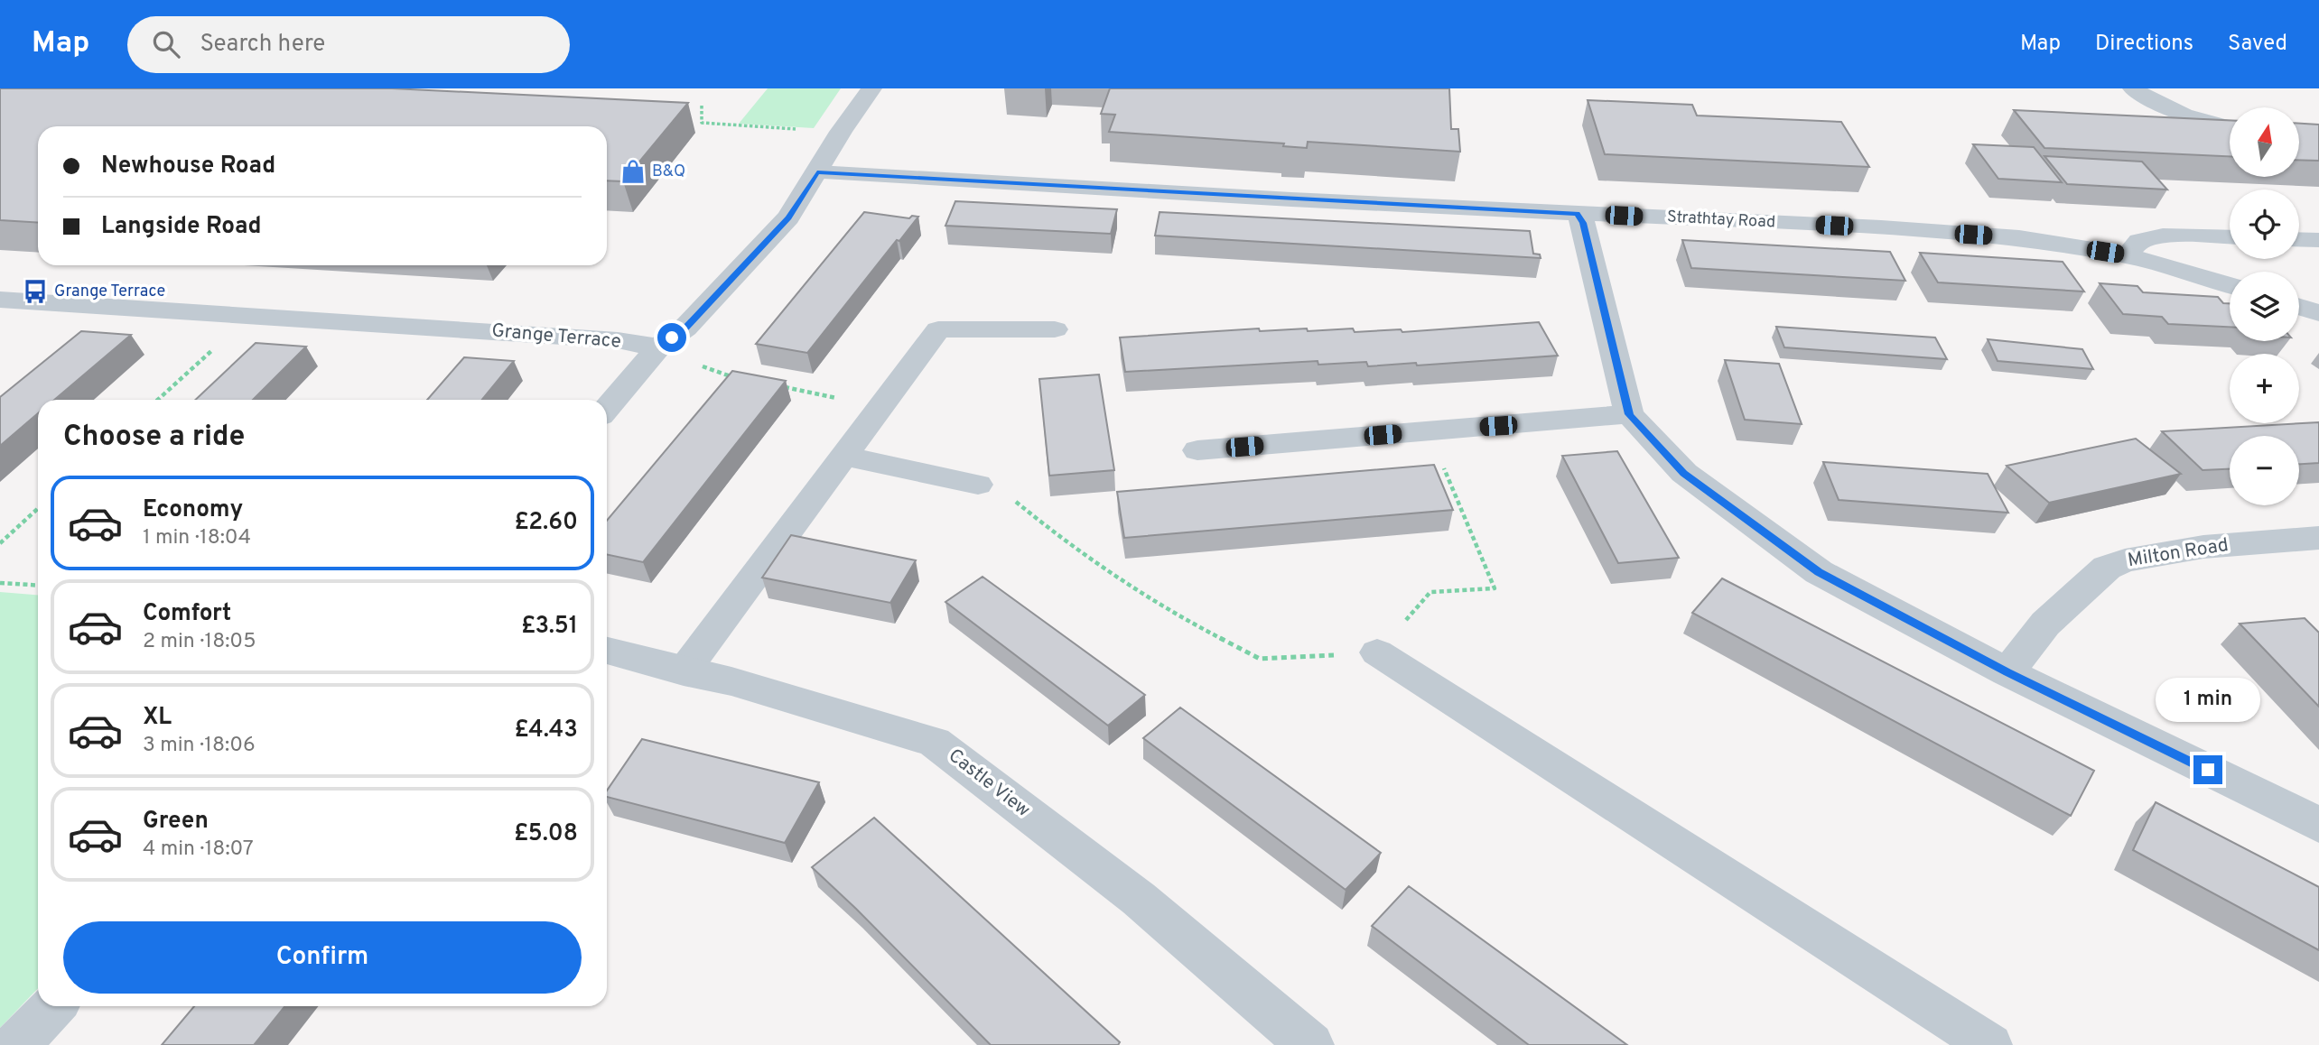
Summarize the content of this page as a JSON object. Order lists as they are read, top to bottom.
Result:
{
  "streets": {
    "street": [
      "Strathtay Road",
      "Grange Terrace",
      "Milton Road",
      "Castle View"
    ]
  },
  "places": {
    "shop": ["B&Q"],
    "bus stop": ["Grange Terrace"]
  },
  "north": "top",
  "page": {
    "header": "Map",
    "search": "Search here",
    "nav": ["Map", "Directions", "Saved"],
    "map_buttons": ["+", "−"],
    "banner": ["Newhouse Road", "Langside Road"],
    "heading": "Choose a ride",
    "list": [
      {
        "name": "Economy",
        "note": "1 min · 18:04",
        "value": "£2.60"
      },
      {
        "name": "Comfort",
        "note": "2 min · 18:05",
        "value": "£3.51"
      },
      {
        "name": "XL",
        "note": "3 min · 18:06",
        "value": "£4.43"
      },
      {
        "name": "Green",
        "note": "4 min · 18:07",
        "value": "£5.08"
      }
    ],
    "bubble": "1 min",
    "buttons": "Confirm"
  }
}
